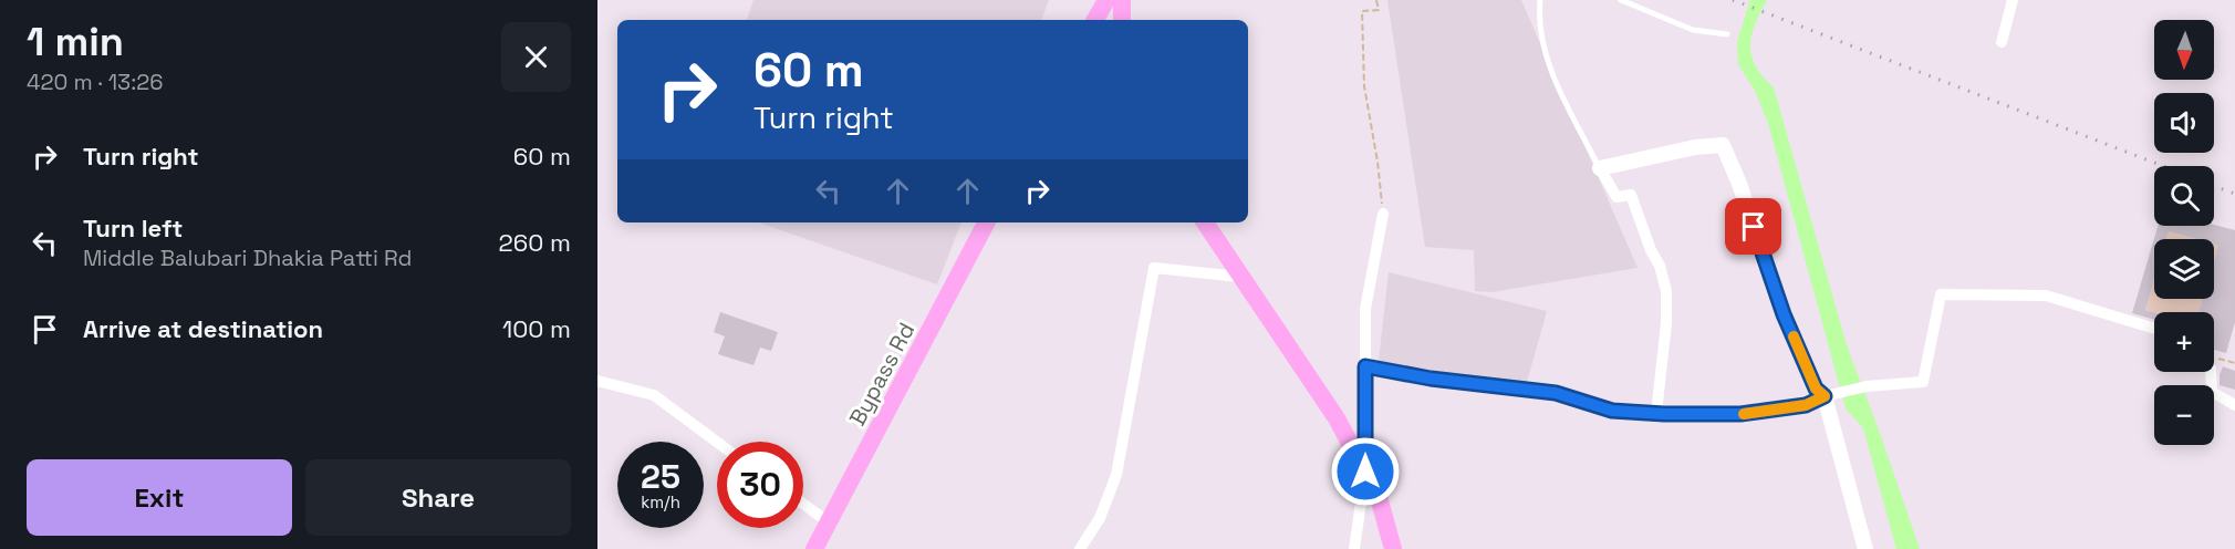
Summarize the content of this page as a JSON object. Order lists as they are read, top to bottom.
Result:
{
  "streets": {
    "main road": ["Bypass Rd"]
  },
  "north": "bottom",
  "page": {
    "heading": ["1 min", "420 m · 13:26"],
    "map_buttons": ["+", "−"],
    "turn": ["60 m", "Turn right"],
    "list": [
      {
        "name": "Turn right",
        "value": "60 m"
      },
      {
        "name": "Turn left",
        "note": "Middle Balubari Dhakia Patti Rd",
        "value": "260 m"
      },
      {
        "name": "Arrive at destination",
        "value": "100 m"
      }
    ],
    "speed": "25 km/h",
    "limit": "30",
    "buttons": ["Exit", "Share"]
  }
}
